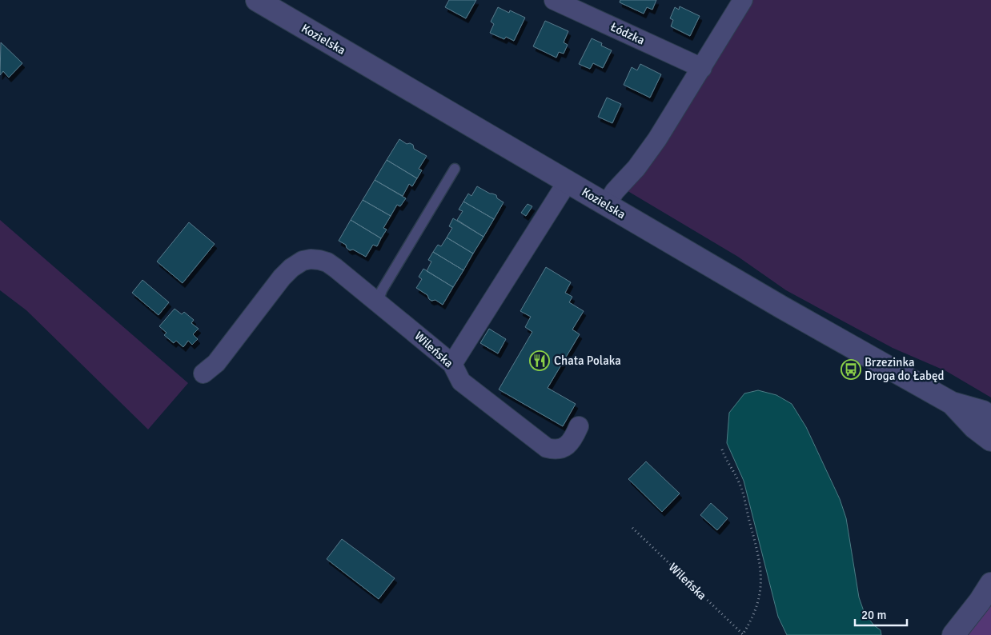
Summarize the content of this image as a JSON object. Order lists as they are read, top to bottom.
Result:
{
  "streets": {
    "street": ["Łódzka", "Kozielska", "Wileńska"]
  },
  "places": {
    "restaurant": ["Chata Polaka"],
    "bus stop": ["Brzezinka Droga do Łabęd"]
  },
  "scale_bar": "20 m"
}
